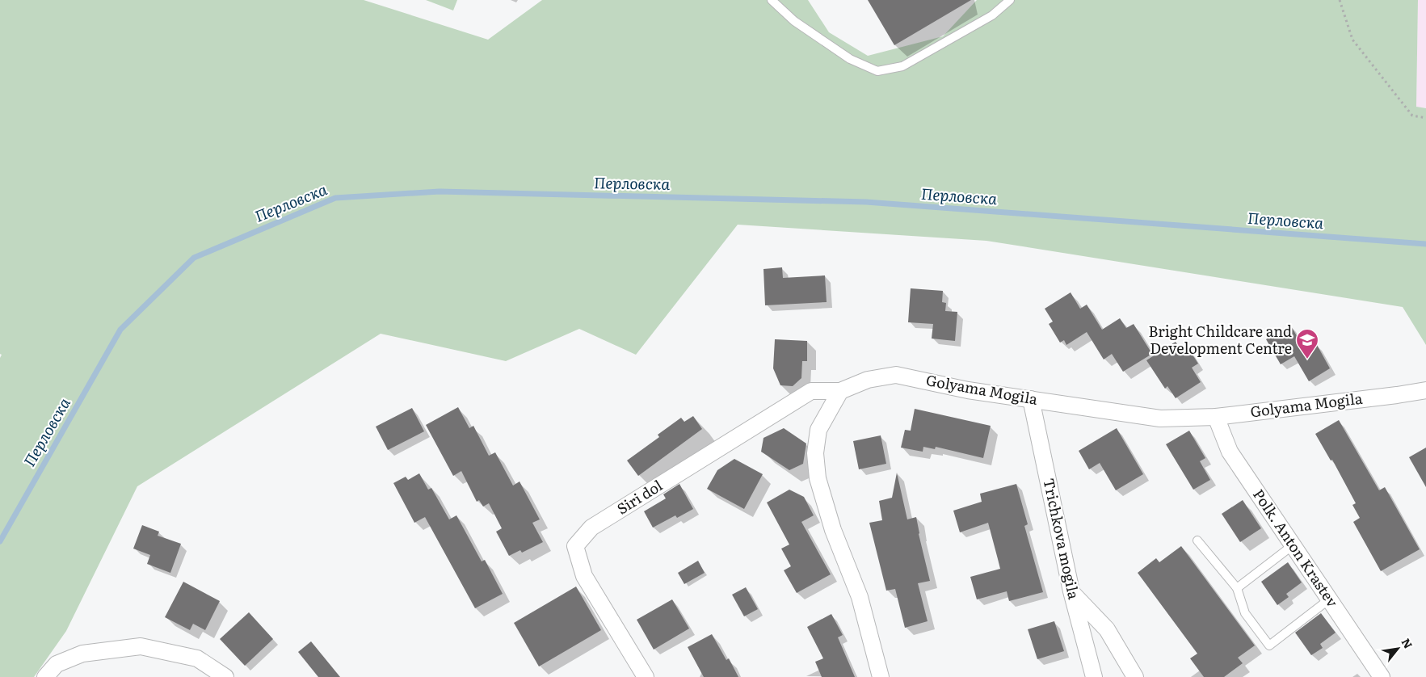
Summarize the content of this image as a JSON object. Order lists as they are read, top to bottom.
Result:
{
  "streets": {
    "street": [
      "Golyama Mogila",
      "Siri dol",
      "Trichkova mogila",
      "Polk. Anton Krastev"
    ]
  },
  "crossings": [
    ["Golyama Mogila", "Siri dol"],
    ["Golyama Mogila", "Trichkova mogila"],
    ["Golyama Mogila", "Polk. Anton Krastev"]
  ],
  "water": ["Перловска"],
  "places": {
    "school or university": ["Bright Childcare and Development Centre"]
  },
  "north": "top right"
}
